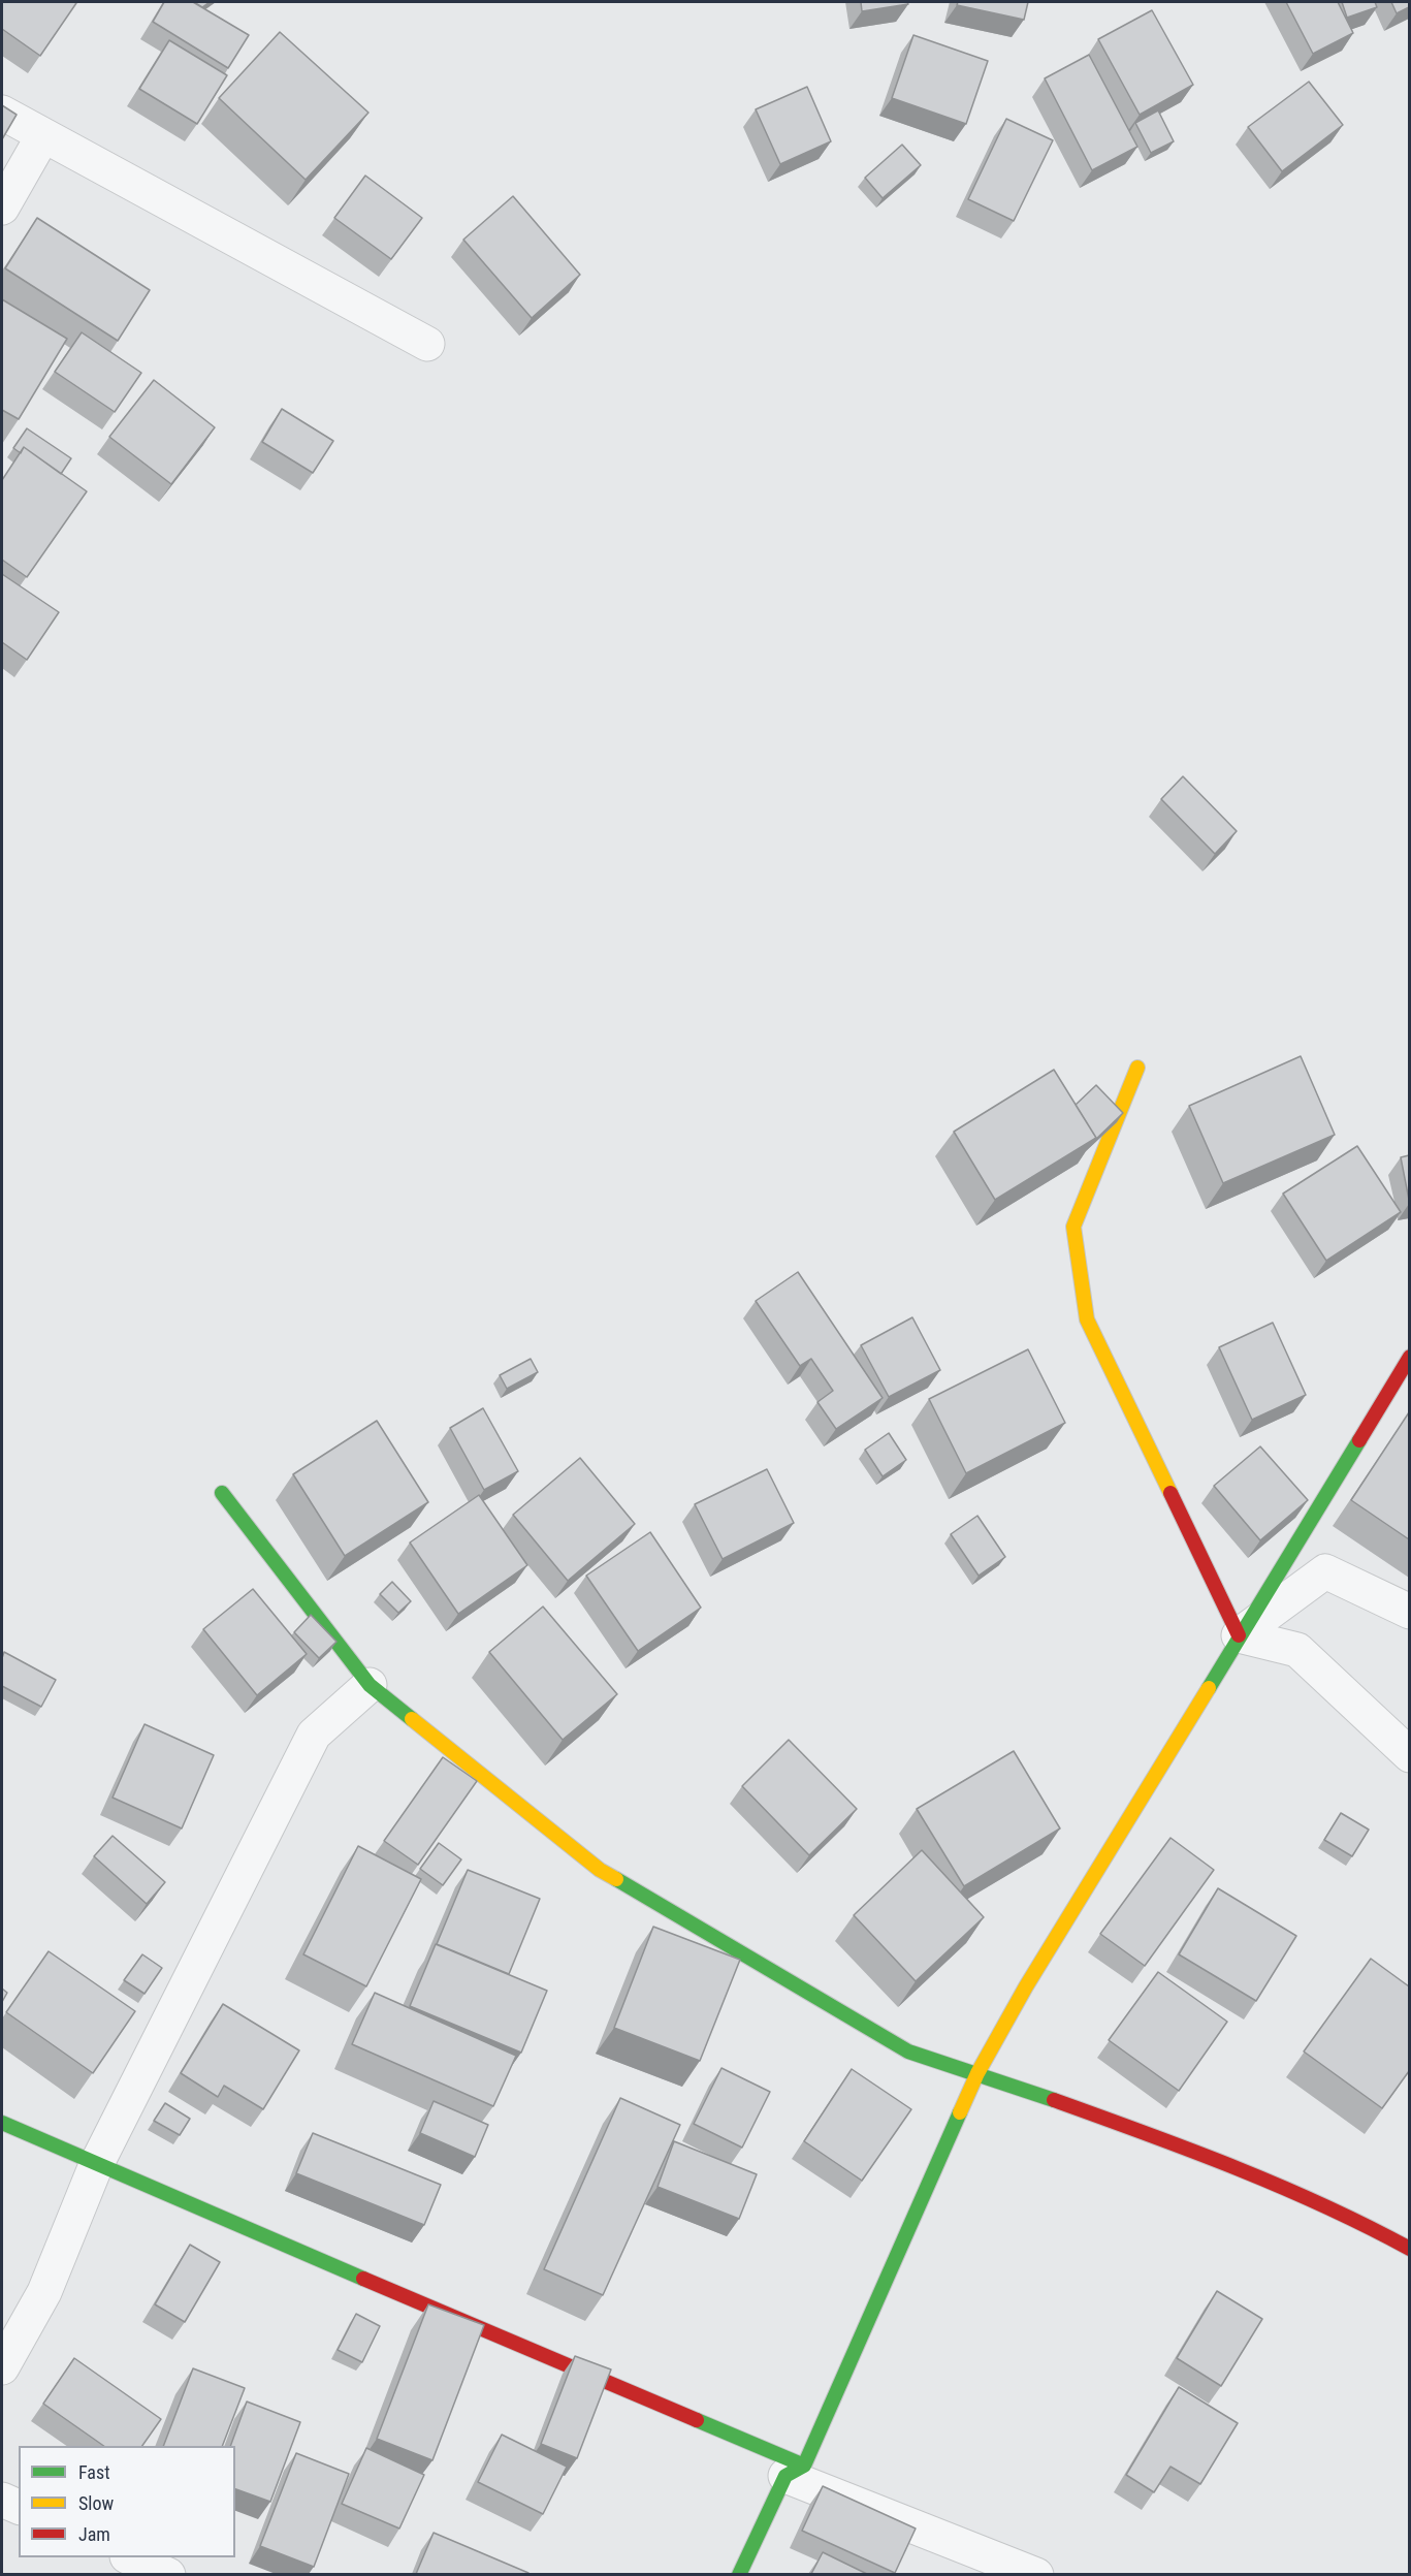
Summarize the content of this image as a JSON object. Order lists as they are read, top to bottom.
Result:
{
  "legend": ["Fast", "Slow", "Jam"]
}
